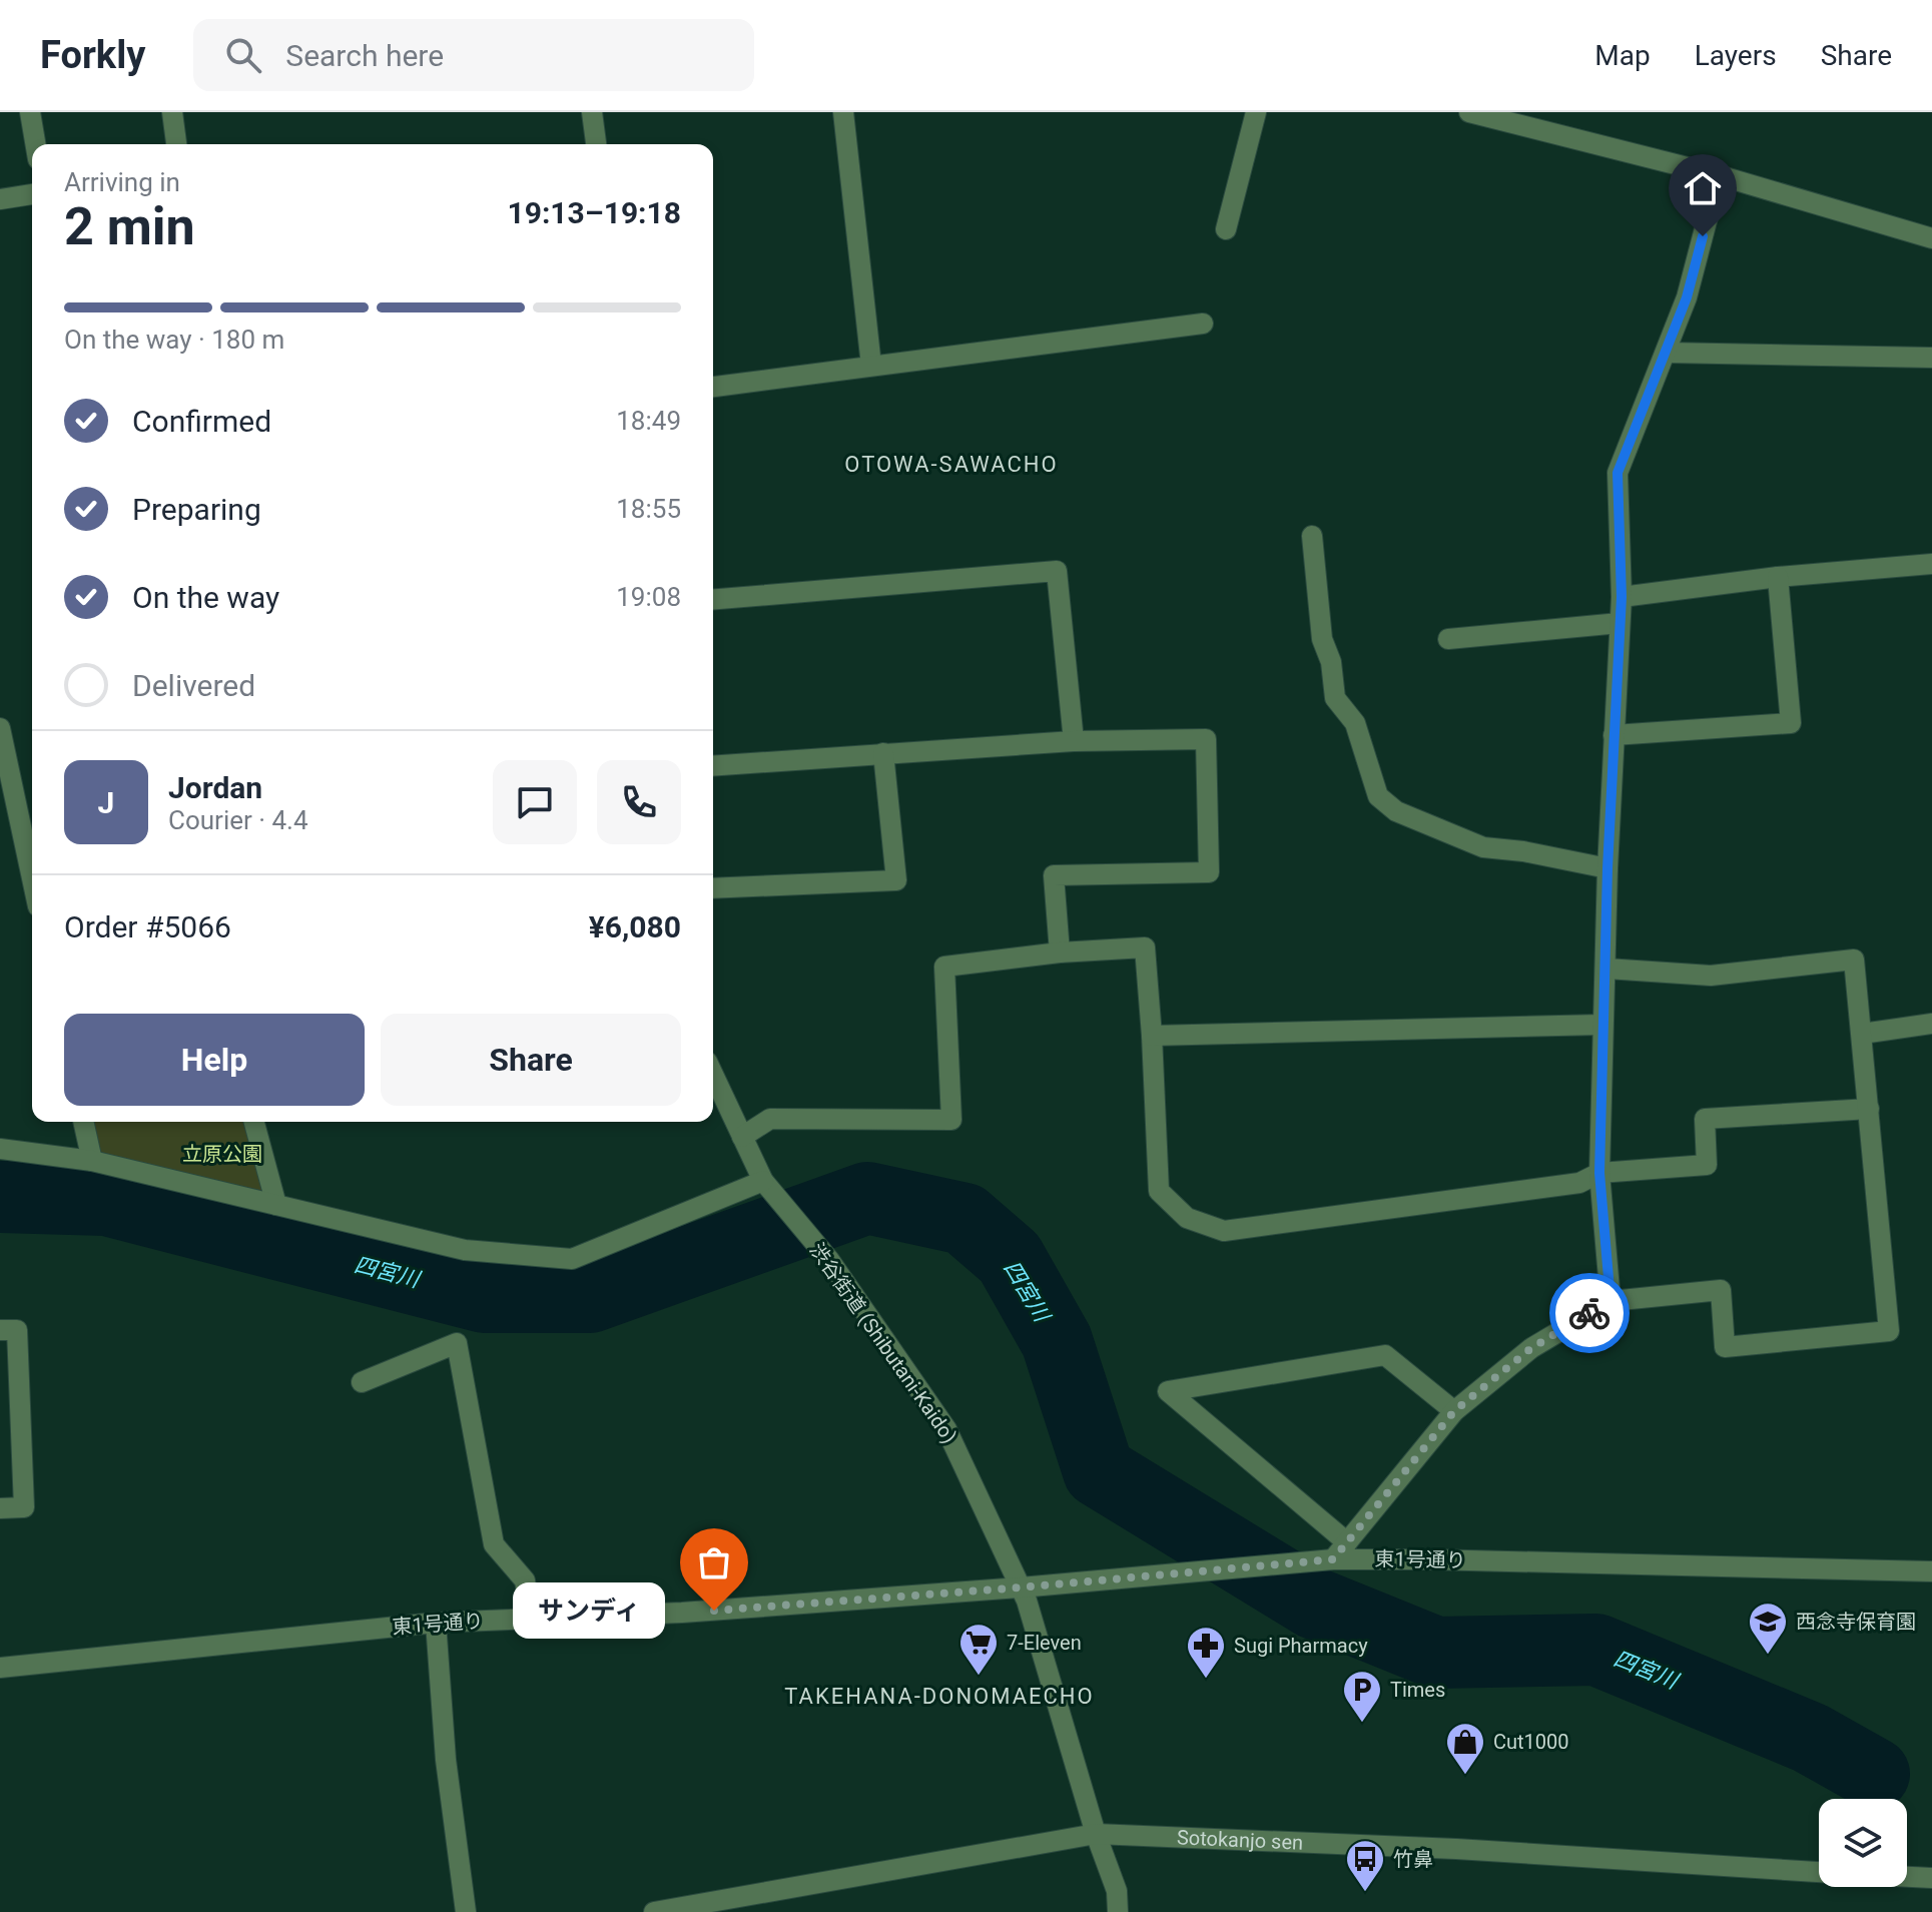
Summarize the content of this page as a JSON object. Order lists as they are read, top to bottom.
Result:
{
  "streets": {
    "street": ["渋谷街道 (Shibutani-Kaido)", "東1号通り", "Sotokanjo sen"]
  },
  "crossings": [
    ["渋谷街道 (Shibutani-Kaido)", "東1号通り"],
    ["渋谷街道 (Shibutani-Kaido)", "Sotokanjo sen"]
  ],
  "districts": ["OTOWA-SAWACHO", "TAKEHANA-DONOMAECHO"],
  "water": ["四宮川"],
  "parks": ["立原公園"],
  "places": {
    "other": ["サンディ"],
    "school or university": ["西念寺保育園"],
    "supermarket": ["7-Eleven"],
    "pharmacy": ["Sugi Pharmacy"],
    "parking": ["Times"],
    "shop": ["Cut1000"],
    "bus stop": ["竹鼻"]
  },
  "page": {
    "header": "Forkly",
    "search": "Search here",
    "nav": ["Map", "Layers", "Share"],
    "heading": ["2 min", "Arriving in", "19:13–19:18"],
    "panel": [
      "Jordan",
      "Courier · 4.4",
      "Order #5066",
      "¥6,080"
    ],
    "bar": "On the way · 180 m",
    "list": [
      ["Confirmed", "18:49"],
      ["Preparing", "18:55"],
      ["On the way", "19:08"],
      "Delivered"
    ],
    "round": "J",
    "buttons": ["Help", "Share"],
    "bubble": "サンディ"
  }
}
